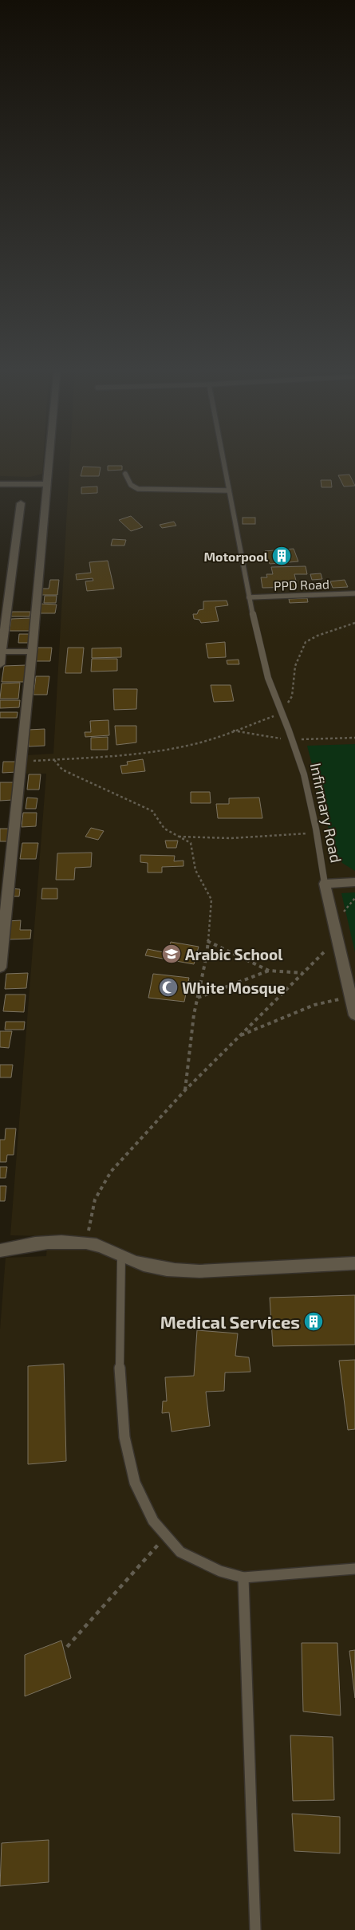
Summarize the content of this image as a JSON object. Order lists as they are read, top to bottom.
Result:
{
  "streets": {
    "street": ["Infirmary Road"],
    "lane": ["PPD Road"]
  },
  "crossings": [
    ["PPD Road", "Infirmary Road"]
  ],
  "places": {
    "building": ["Motorpool", "Medical Services"],
    "school or university": ["Arabic School"],
    "mosque": ["White Mosque"]
  }
}
